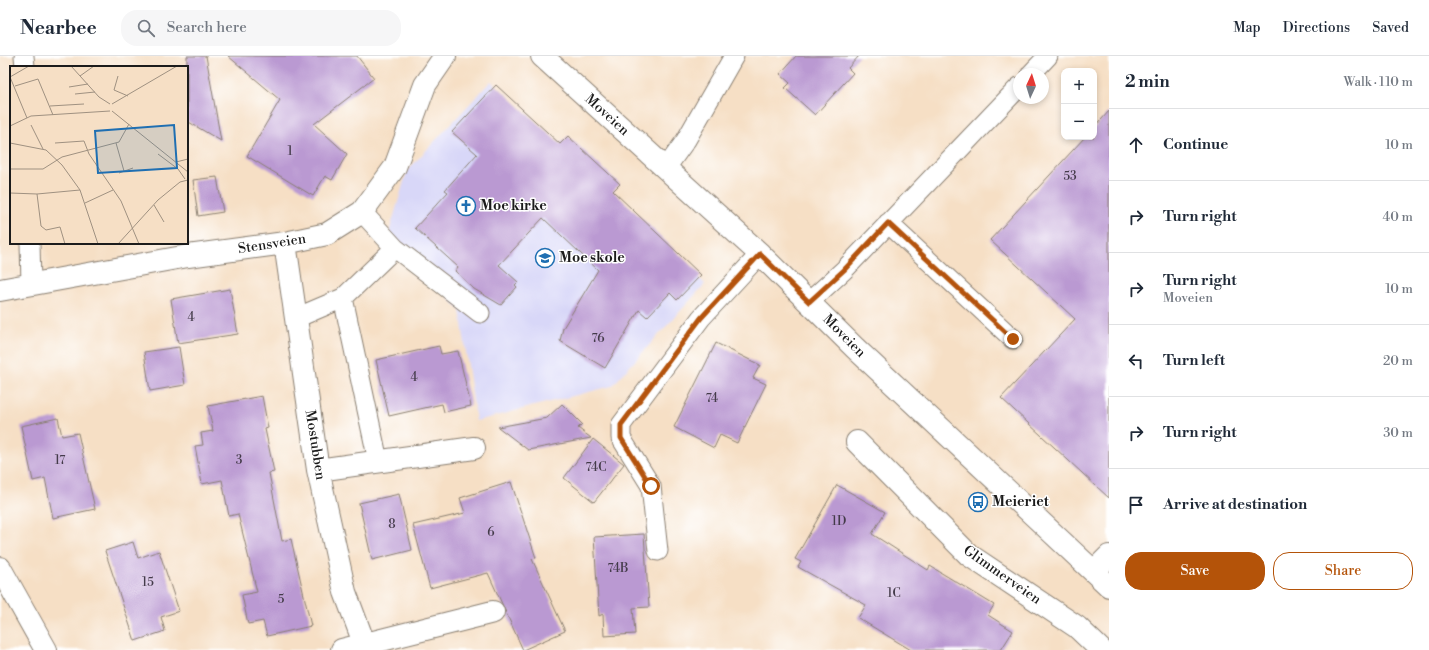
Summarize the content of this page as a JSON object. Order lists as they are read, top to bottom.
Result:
{
  "streets": {
    "street": [
      "Moveien",
      "Stensveien",
      "Mostubben",
      "Glimmerveien"
    ]
  },
  "crossings": [
    ["Stensveien", "Mostubben"]
  ],
  "places": {
    "church": ["Moe kirke"],
    "school or university": ["Moe skole"],
    "bus stop": ["Meieriet"]
  },
  "house_numbers": [
    "1",
    "53",
    "4",
    "76",
    "4",
    "74",
    "17",
    "3",
    "74C",
    "1D",
    "8",
    "6",
    "74B",
    "15",
    "1C",
    "5"
  ],
  "north": "top",
  "page": {
    "header": "Nearbee",
    "search": "Search here",
    "nav": ["Map", "Directions", "Saved"],
    "heading": ["2 min", "Walk · 110 m"],
    "map_buttons": ["+", "−"],
    "list": [
      ["Continue", "10 m"],
      ["Turn right", "40 m"],
      ["Turn right", "Moveien", "10 m"],
      ["Turn left", "20 m"],
      ["Turn right", "30 m"],
      "Arrive at destination"
    ],
    "buttons": ["Save", "Share"]
  }
}
